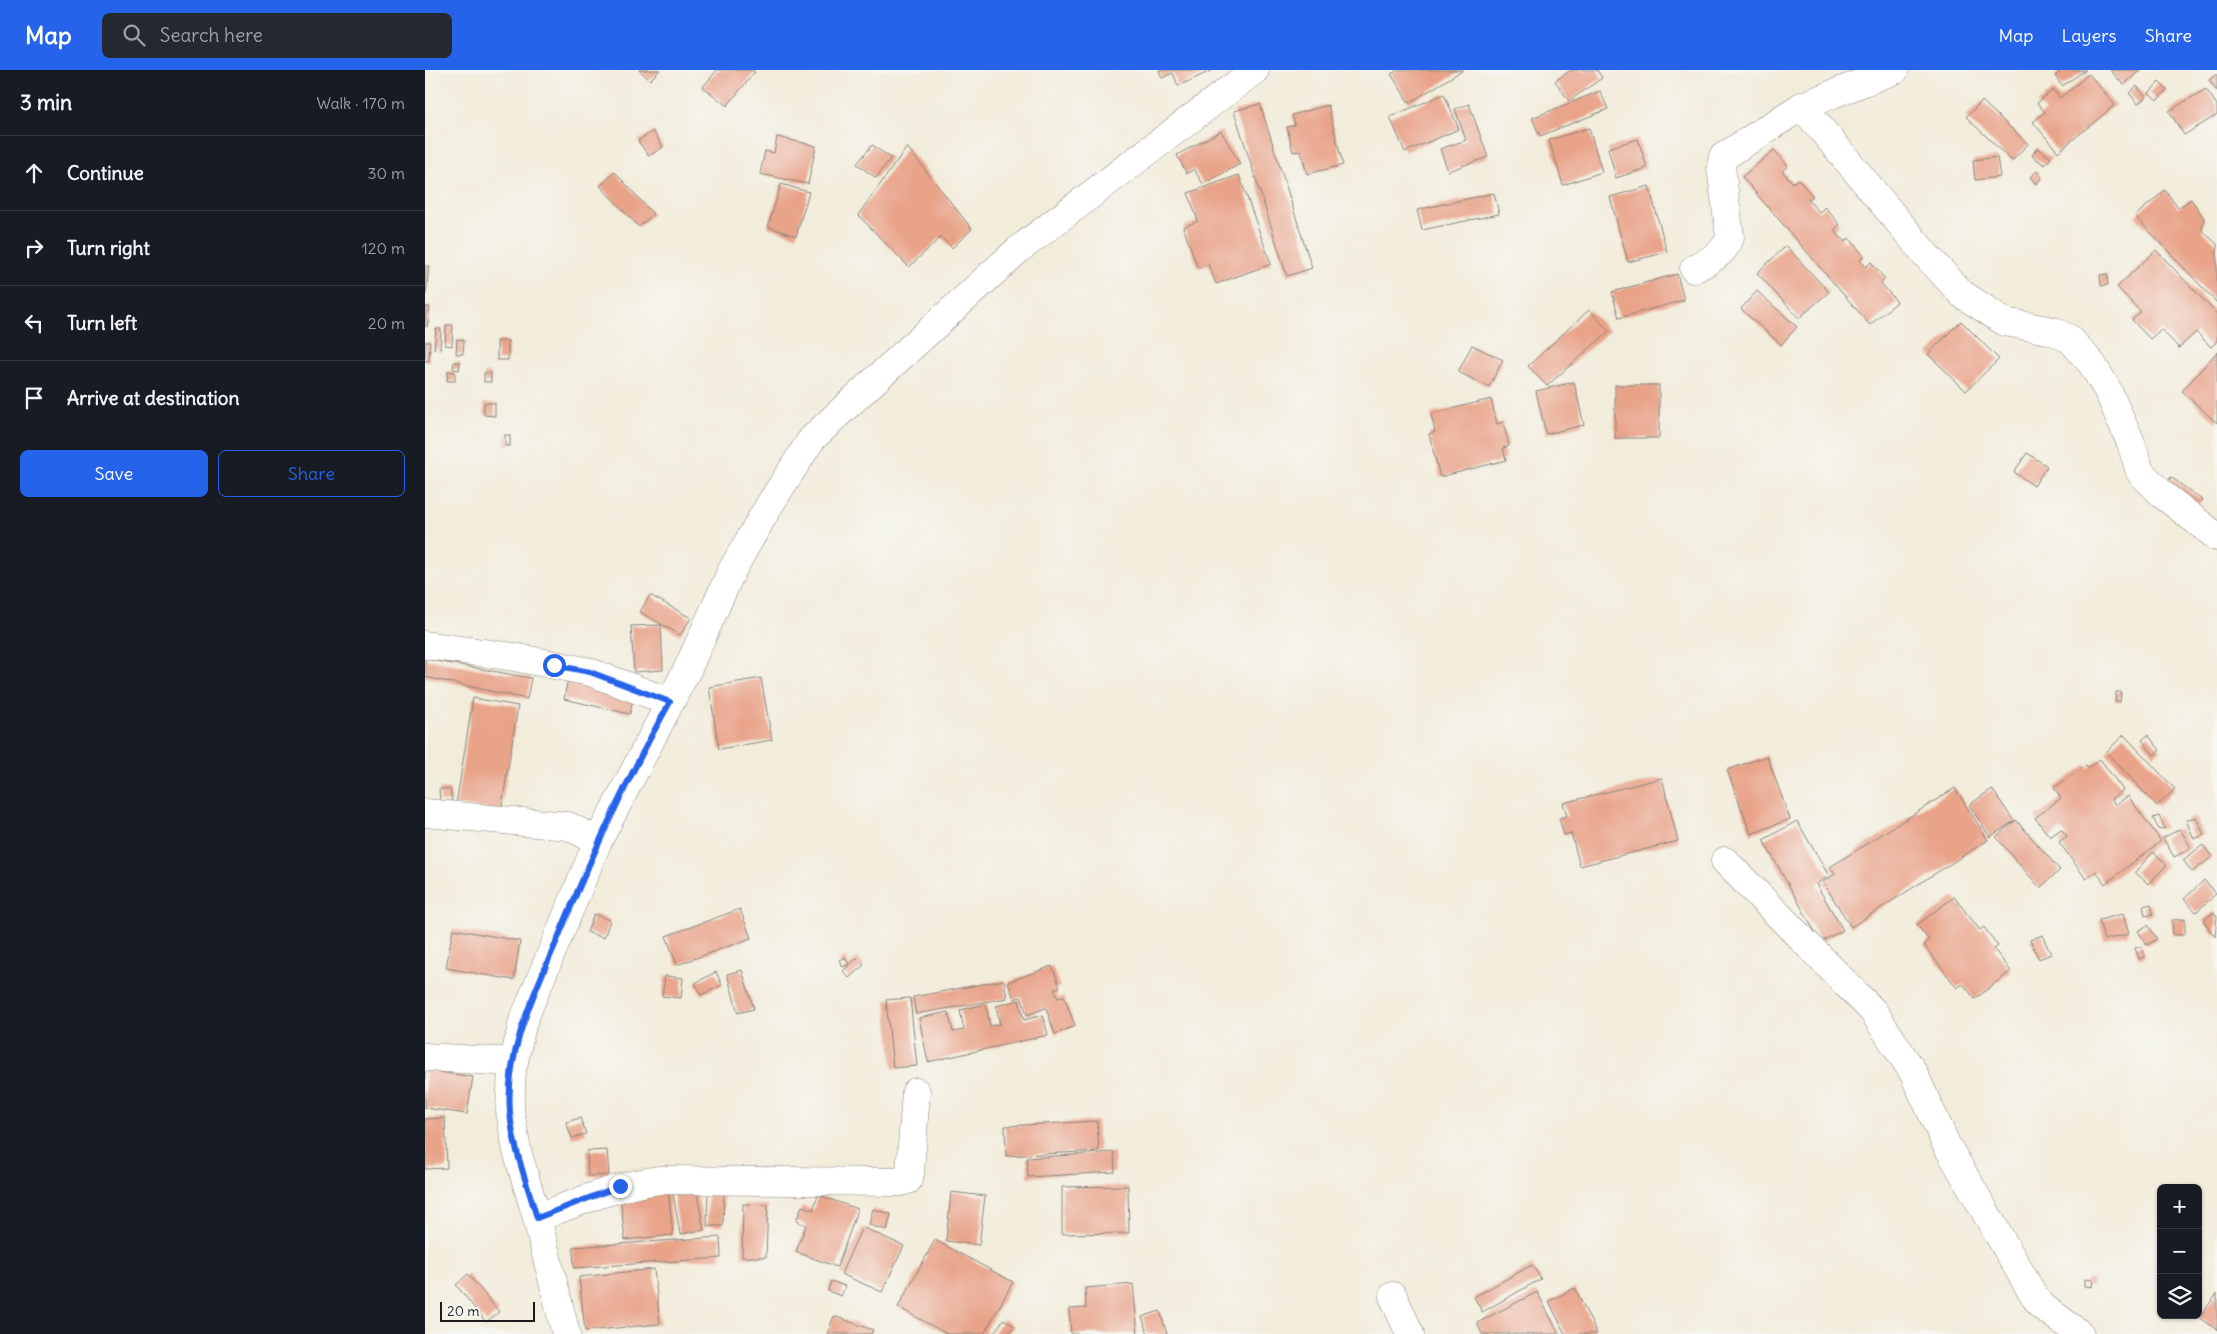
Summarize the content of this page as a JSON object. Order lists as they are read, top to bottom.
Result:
{
  "scale_bar": "20 m",
  "page": {
    "header": "Map",
    "search": "Search here",
    "nav": ["Map", "Layers", "Share"],
    "heading": ["3 min", "Walk · 170 m"],
    "list": [
      ["Continue", "30 m"],
      ["Turn right", "120 m"],
      ["Turn left", "20 m"],
      "Arrive at destination"
    ],
    "buttons": ["Save", "Share"],
    "map_buttons": ["+", "−"],
    "scale": "20 m"
  }
}
